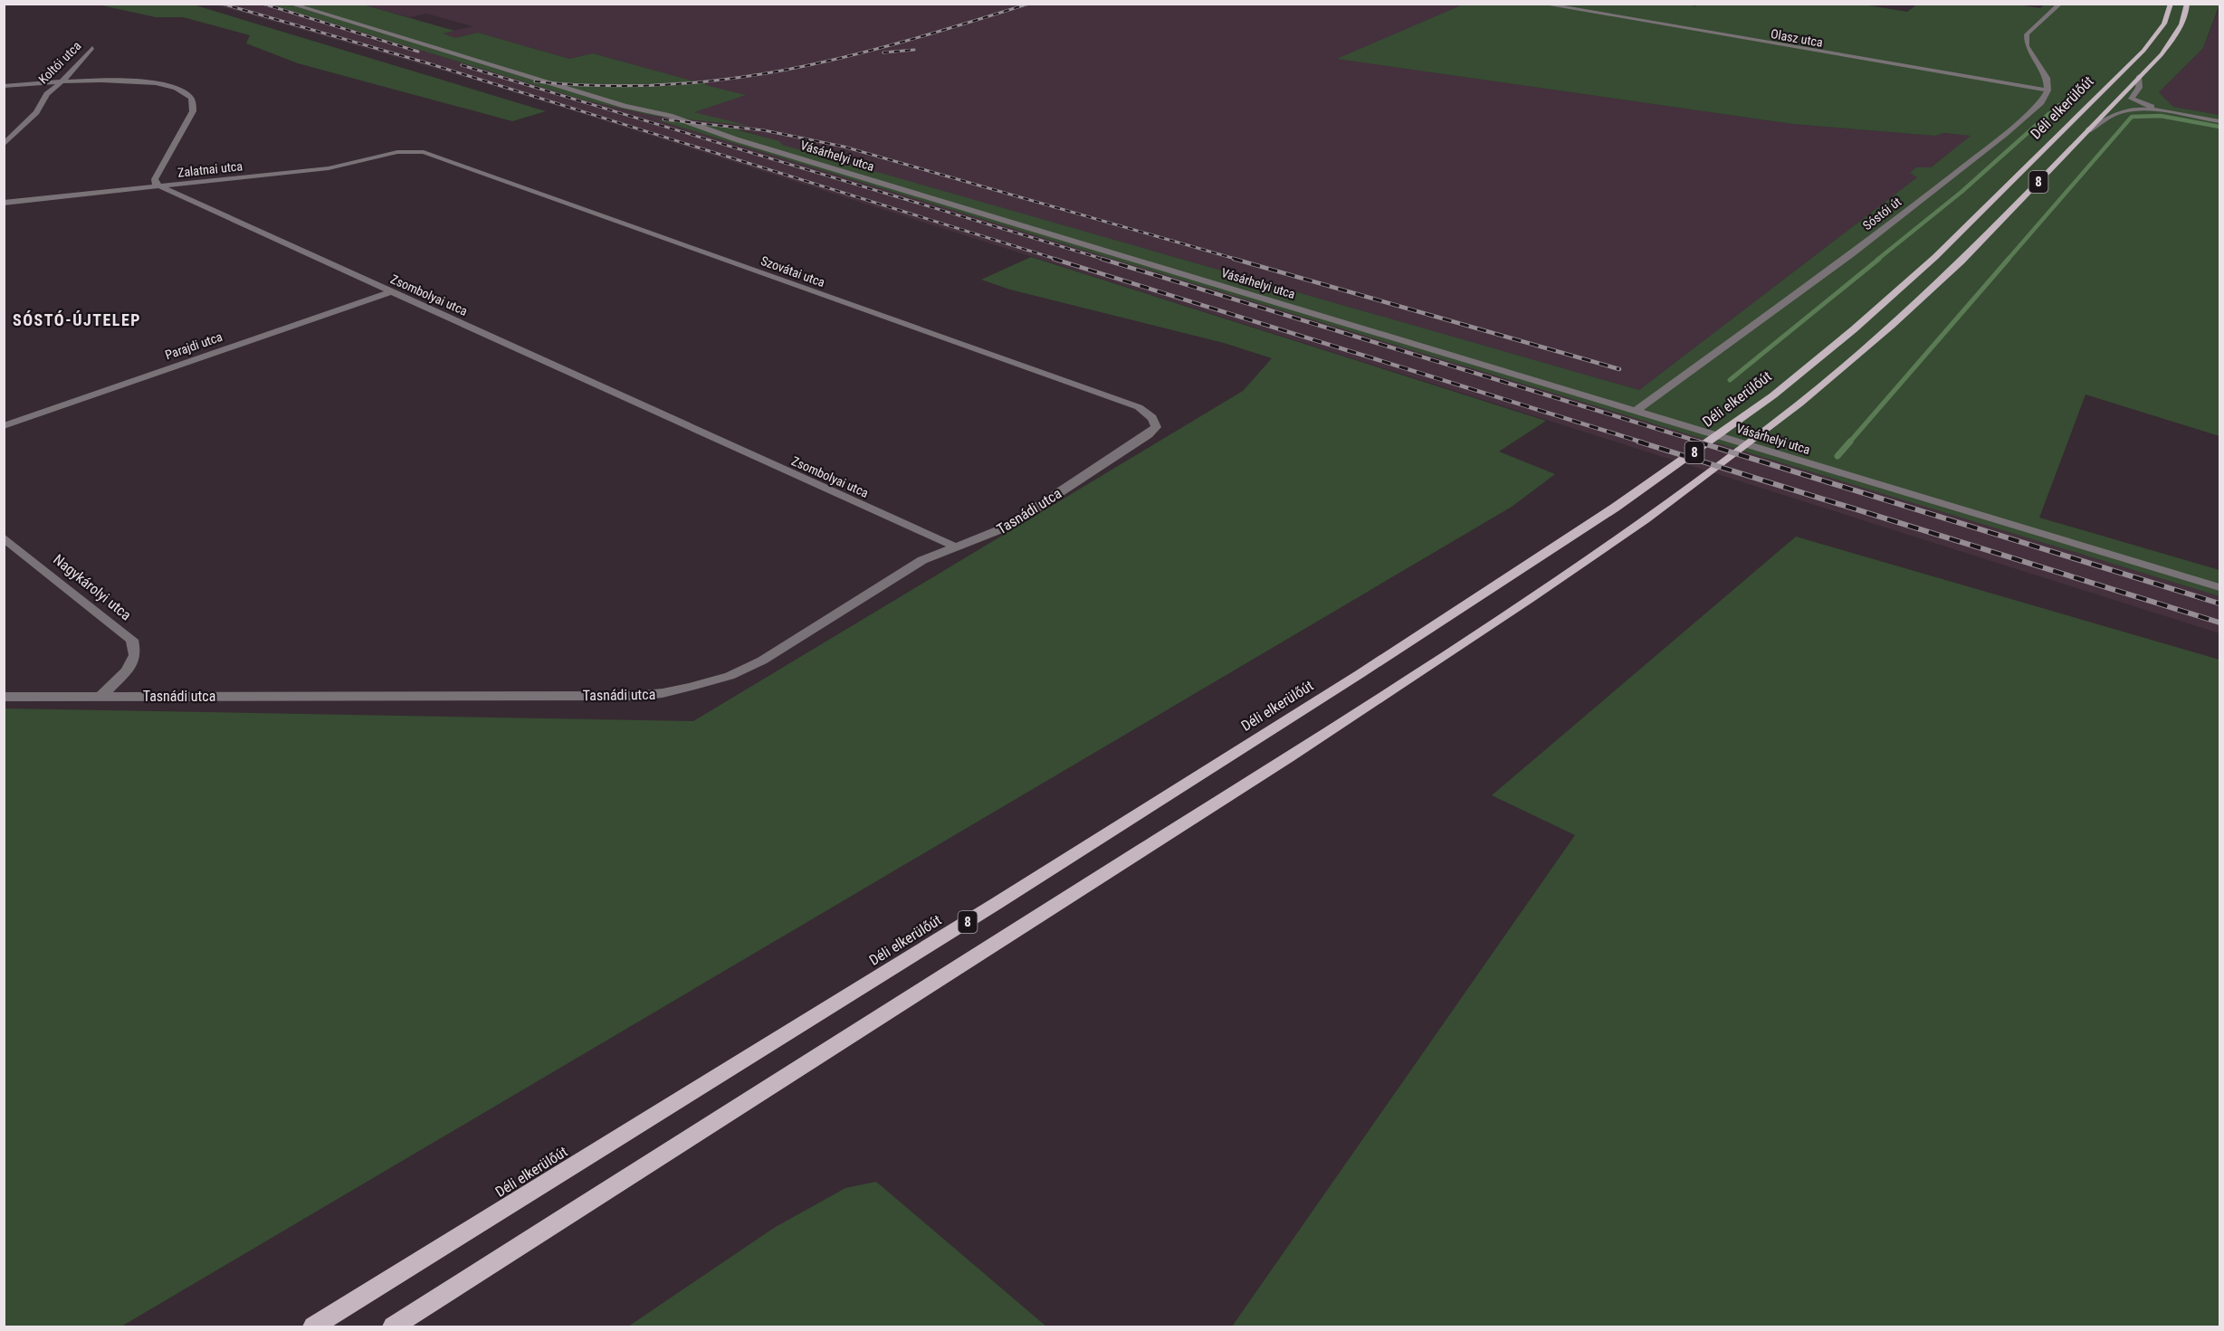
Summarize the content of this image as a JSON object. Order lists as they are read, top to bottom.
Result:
{
  "streets": {
    "main road": ["Déli elkerülőút", "8"],
    "street": [
      "Olasz utca",
      "Koltói utca",
      "Vásárhelyi utca",
      "Zalatnai utca",
      "Sóstói út",
      "Szovátai utca",
      "Zsombolyai utca",
      "Parajdi utca",
      "Tasnádi utca",
      "Nagykárolyi utca"
    ]
  },
  "crossings": [
    ["Olasz utca", "Sóstói út"],
    ["Vásárhelyi utca", "Sóstói út"],
    ["Zalatnai utca", "Szovátai utca"],
    ["Zalatnai utca", "Zsombolyai utca"],
    ["Szovátai utca", "Tasnádi utca"],
    ["Zsombolyai utca", "Parajdi utca"],
    ["Zsombolyai utca", "Tasnádi utca"],
    ["Tasnádi utca", "Nagykárolyi utca"]
  ],
  "districts": ["SÓSTÓ-ÚJTELEP"]
}
